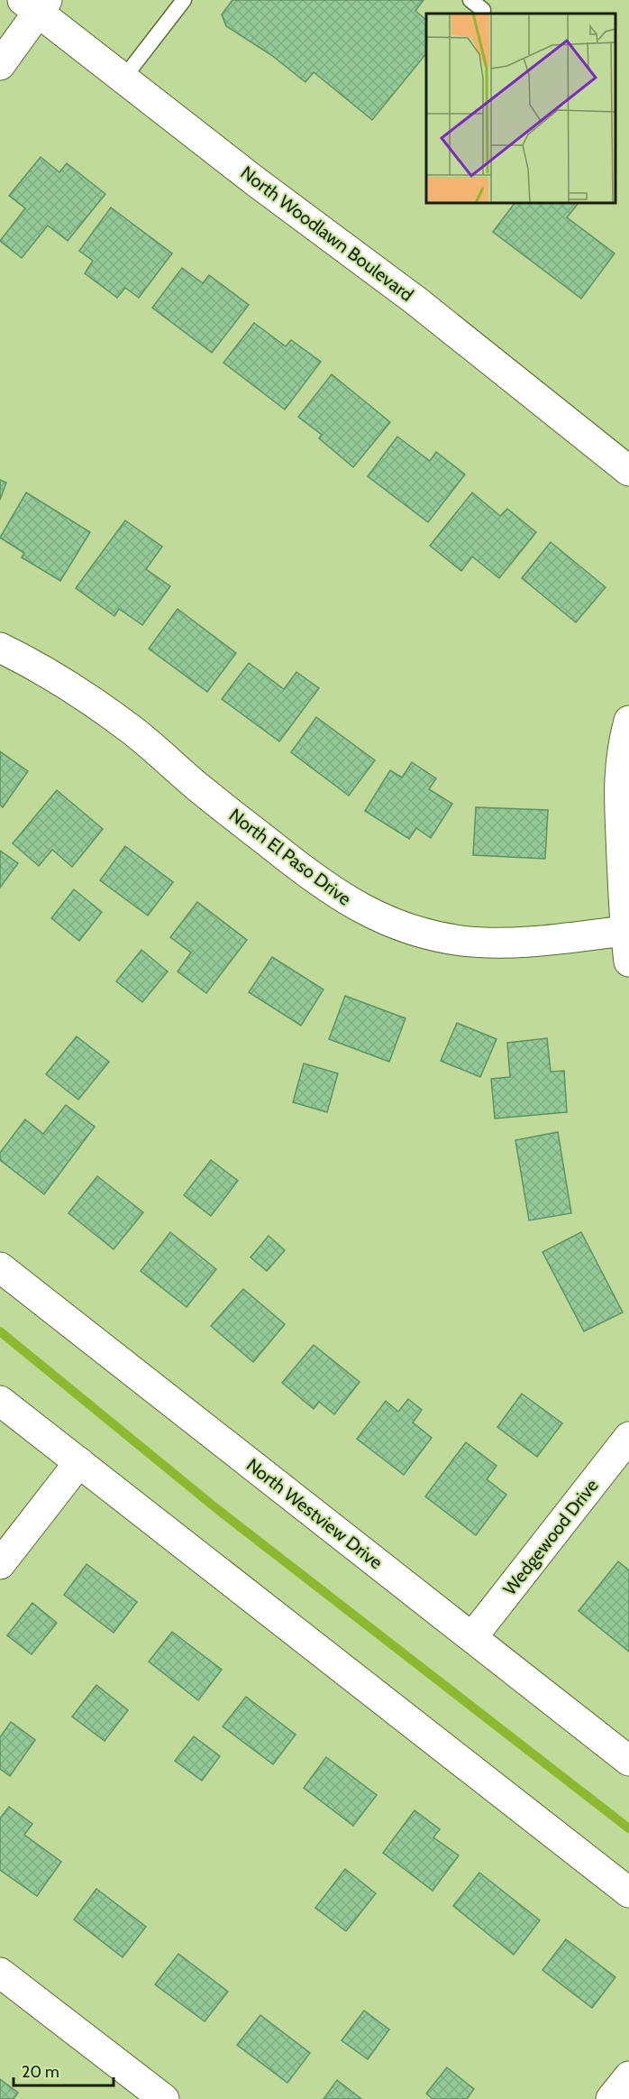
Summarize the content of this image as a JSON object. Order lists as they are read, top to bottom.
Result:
{
  "streets": {
    "street": [
      "North Woodlawn Boulevard",
      "North El Paso Drive",
      "North Westview Drive",
      "Wedgewood Drive"
    ]
  },
  "crossings": [
    ["North Westview Drive", "Wedgewood Drive"]
  ],
  "scale_bar": "20 m"
}
